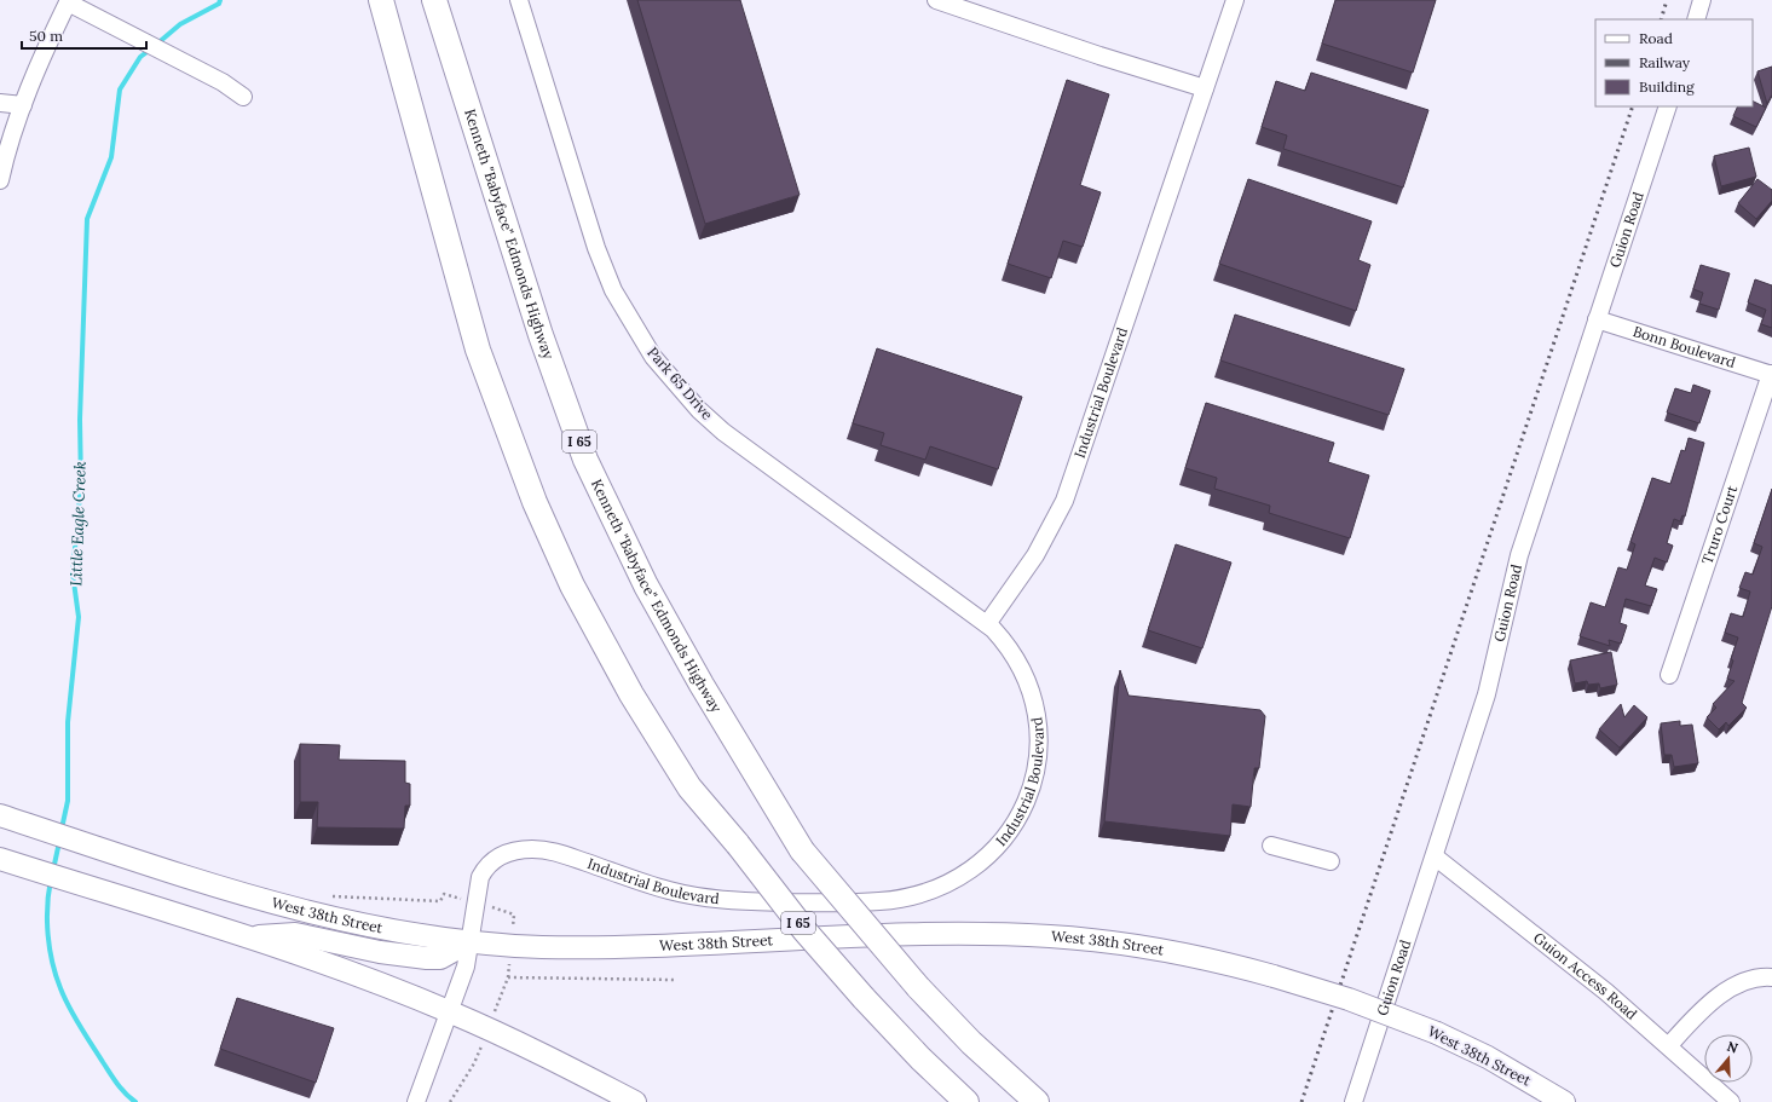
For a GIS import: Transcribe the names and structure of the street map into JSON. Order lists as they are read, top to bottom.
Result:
{
  "streets": {
    "highway": ["Kenneth \"Babyface\" Edmonds Highway", "I 65"],
    "main road": ["West 38th Street"],
    "street": [
      "Guion Road",
      "Bonn Boulevard",
      "Park 65 Drive",
      "Industrial Boulevard",
      "Truro Court",
      "Guion Access Road"
    ]
  },
  "crossings": [
    ["Guion Road", "Bonn Boulevard"],
    ["Guion Road", "Guion Access Road"],
    ["Bonn Boulevard", "Truro Court"],
    ["Park 65 Drive", "Industrial Boulevard"],
    ["Industrial Boulevard", "West 38th Street"]
  ],
  "water": ["Little Eagle Creek"],
  "legend": ["Road", "Railway", "Building"],
  "scale_bar": "50 m",
  "north": "top"
}
